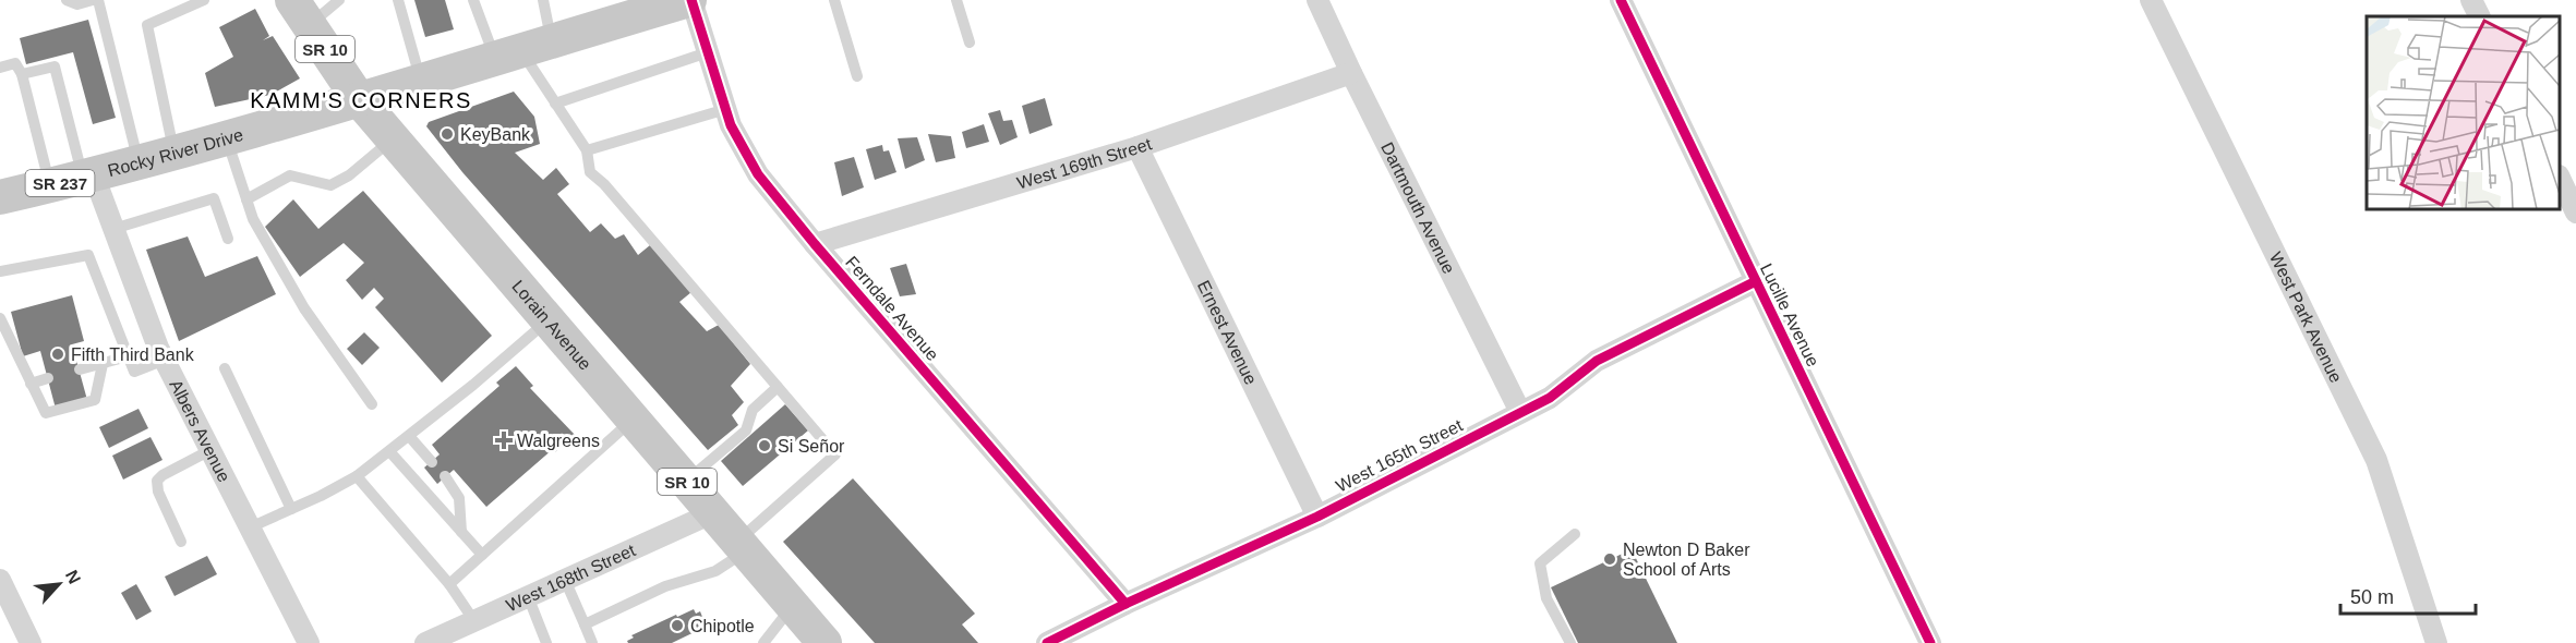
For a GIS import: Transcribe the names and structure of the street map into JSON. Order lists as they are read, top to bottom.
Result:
{
  "streets": {
    "main road": [
      "SR 10",
      "Rocky River Drive",
      "SR 237",
      "Lorain Avenue"
    ],
    "street": [
      "West 169th Street",
      "Dartmouth Avenue",
      "Ferndale Avenue",
      "Lucille Avenue",
      "West Park Avenue",
      "Ernest Avenue",
      "Albers Avenue",
      "West 165th Street",
      "West 168th Street"
    ]
  },
  "crossings": [
    ["Rocky River Drive", "Ferndale Avenue"],
    ["Rocky River Drive", "Lorain Avenue"],
    ["Rocky River Drive", "Albers Avenue"],
    ["West 169th Street", "Dartmouth Avenue"],
    ["West 169th Street", "Ferndale Avenue"],
    ["West 169th Street", "Ernest Avenue"],
    ["Dartmouth Avenue", "West 165th Street"],
    ["Ferndale Avenue", "West 165th Street"],
    ["Lucille Avenue", "West 165th Street"],
    ["Lorain Avenue", "West 168th Street"],
    ["Ernest Avenue", "West 165th Street"]
  ],
  "districts": ["KAMM'S CORNERS"],
  "places": {
    "other": [
      "KeyBank",
      "Fifth Third Bank",
      "Si Señor",
      "Newton D Baker School of Arts",
      "Chipotle"
    ],
    "health": ["Walgreens"]
  },
  "scale_bar": "50 m",
  "north": "top right"
}
